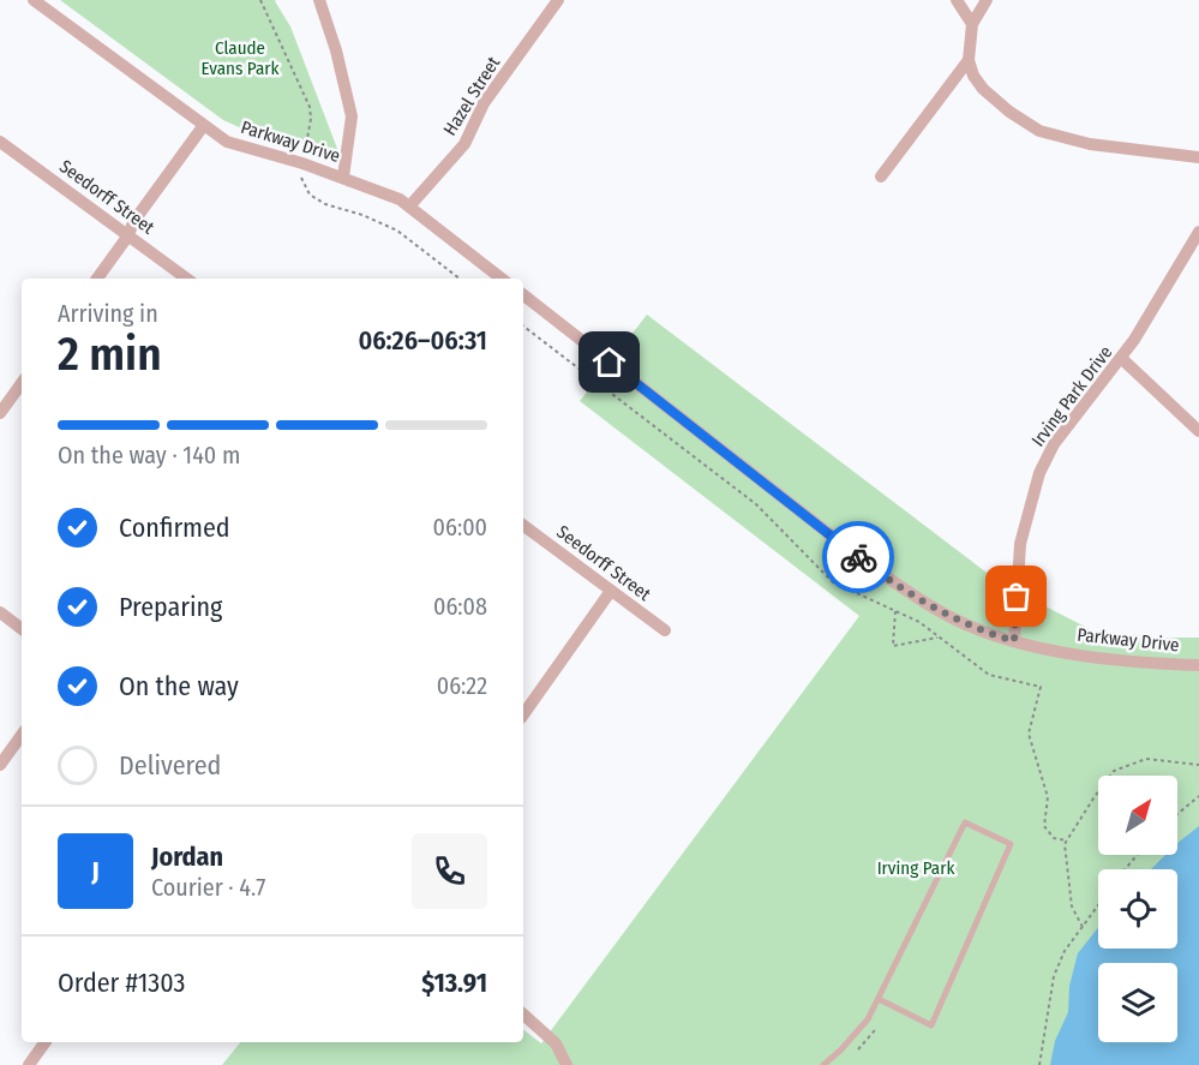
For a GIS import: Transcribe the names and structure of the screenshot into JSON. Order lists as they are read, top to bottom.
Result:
{
  "streets": {
    "street": [
      "Hazel Street",
      "Parkway Drive",
      "Seedorff Street",
      "Irving Park Drive"
    ]
  },
  "crossings": [
    ["Hazel Street", "Parkway Drive"],
    ["Parkway Drive", "Irving Park Drive"]
  ],
  "parks": ["Claude Evans Park", "Irving Park"],
  "north": "top right",
  "page": {
    "heading": ["2 min", "Arriving in", "06:26–06:31"],
    "panel": [
      "Jordan",
      "Courier · 4.7",
      "Order #1303",
      "$13.91"
    ],
    "bar": "On the way · 140 m",
    "list": [
      ["Confirmed", "06:00"],
      ["Preparing", "06:08"],
      ["On the way", "06:22"],
      "Delivered"
    ],
    "round": "J"
  }
}
